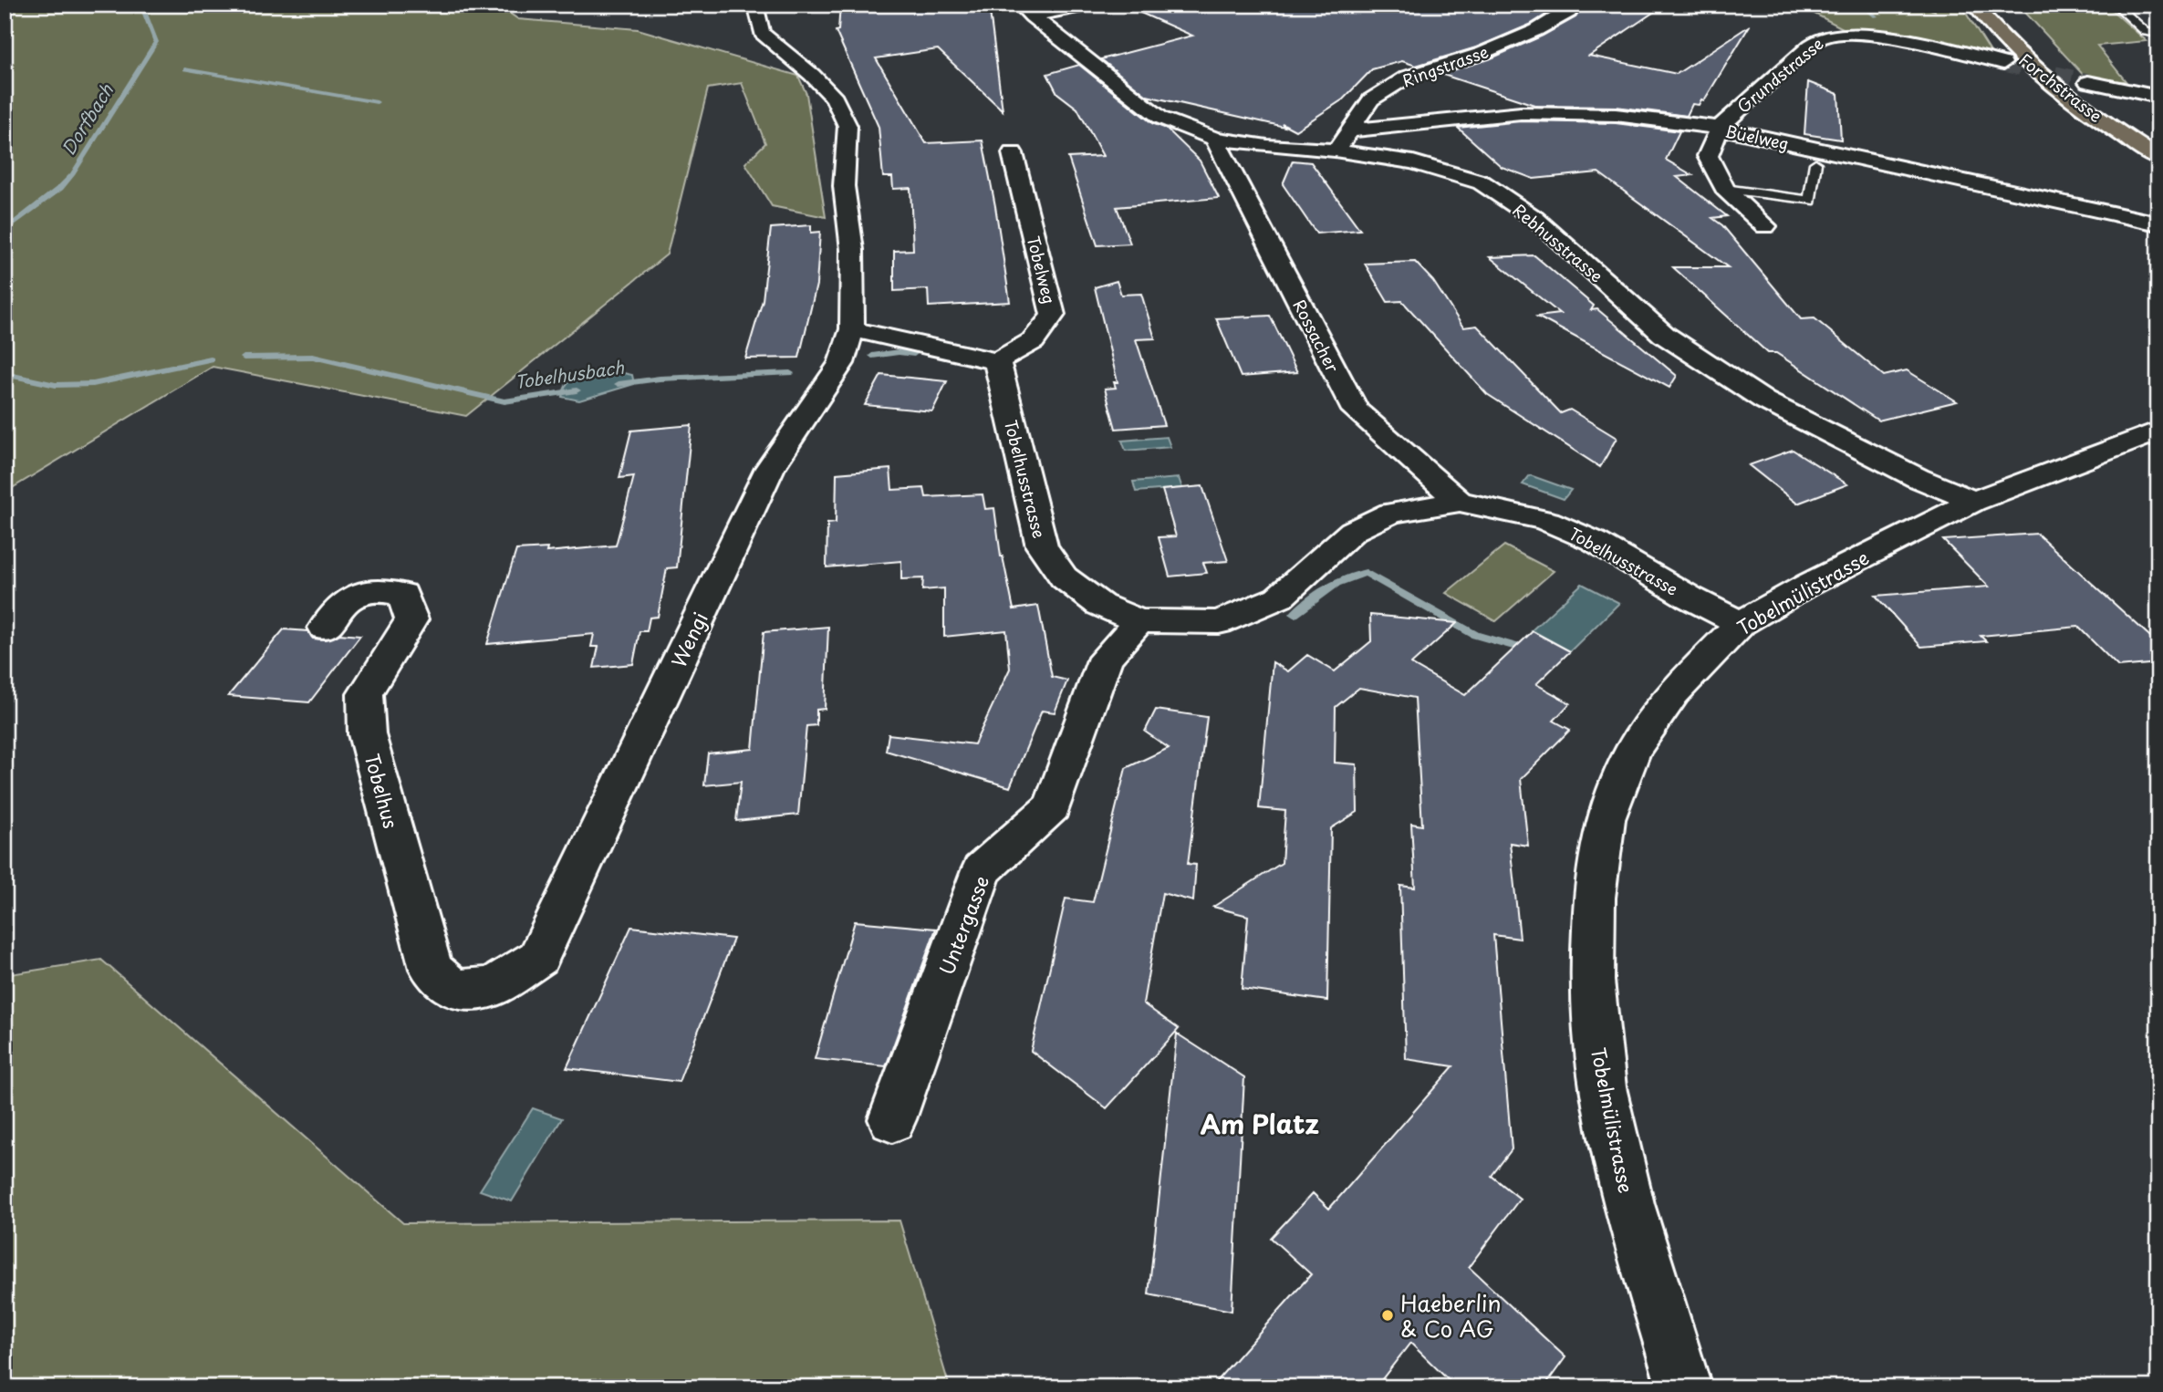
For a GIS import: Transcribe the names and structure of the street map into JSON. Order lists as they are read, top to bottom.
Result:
{
  "streets": {
    "highway": ["Forchstrasse"],
    "street": [
      "Ringstrasse",
      "Grundstrasse",
      "Büelweg",
      "Rebhusstrasse",
      "Tobelweg",
      "Rossacher",
      "Tobelhusstrasse",
      "Tobelmülistrasse",
      "Wengi",
      "Tobelhus",
      "Untergasse"
    ]
  },
  "crossings": [
    ["Ringstrasse", "Büelweg"],
    ["Ringstrasse", "Rebhusstrasse"],
    ["Grundstrasse", "Forchstrasse"],
    ["Grundstrasse", "Büelweg"],
    ["Rebhusstrasse", "Rossacher"],
    ["Rebhusstrasse", "Tobelmülistrasse"],
    ["Tobelweg", "Tobelhusstrasse"],
    ["Rossacher", "Tobelhusstrasse"],
    ["Tobelhusstrasse", "Tobelmülistrasse"],
    ["Tobelhusstrasse", "Untergasse"],
    ["Wengi", "Tobelhus"]
  ],
  "districts": ["Am Platz"],
  "water": ["Dorfbach", "Tobelhusbach"],
  "places": ["Haeberlin & Co AG"]
}
